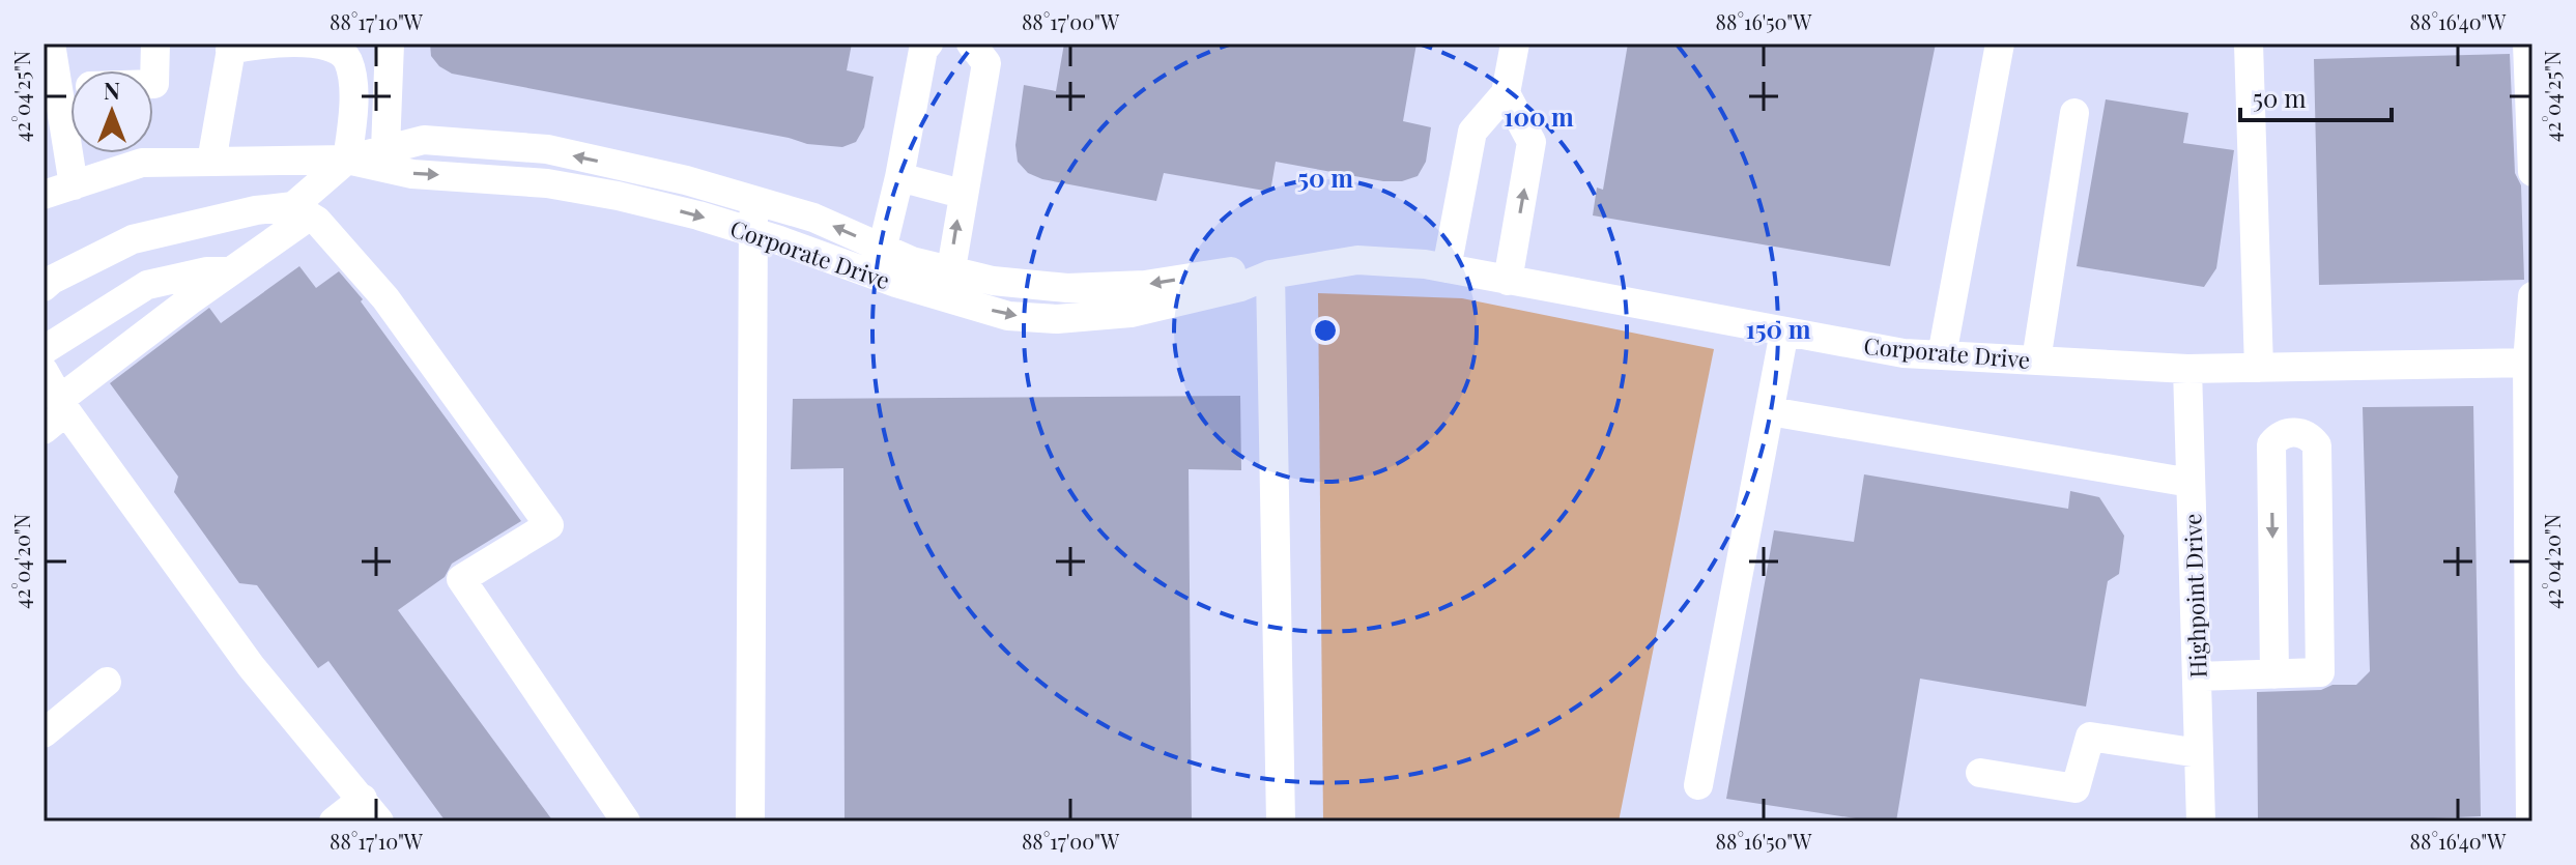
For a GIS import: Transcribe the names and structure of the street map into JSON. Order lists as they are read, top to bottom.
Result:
{
  "streets": {
    "street": ["Corporate Drive", "Highpoint Drive"]
  },
  "crossings": [
    ["Corporate Drive", "Highpoint Drive"]
  ],
  "scale_bar": "50 m",
  "north": "top",
  "coordinates": [
    "88°17'10\"W",
    "88°17'00\"W",
    "88°16'50\"W",
    "88°16'40\"W",
    "42°04'25\"N",
    "42°04'20\"N"
  ],
  "rings": ["100 m", "50 m", "150 m"]
}
